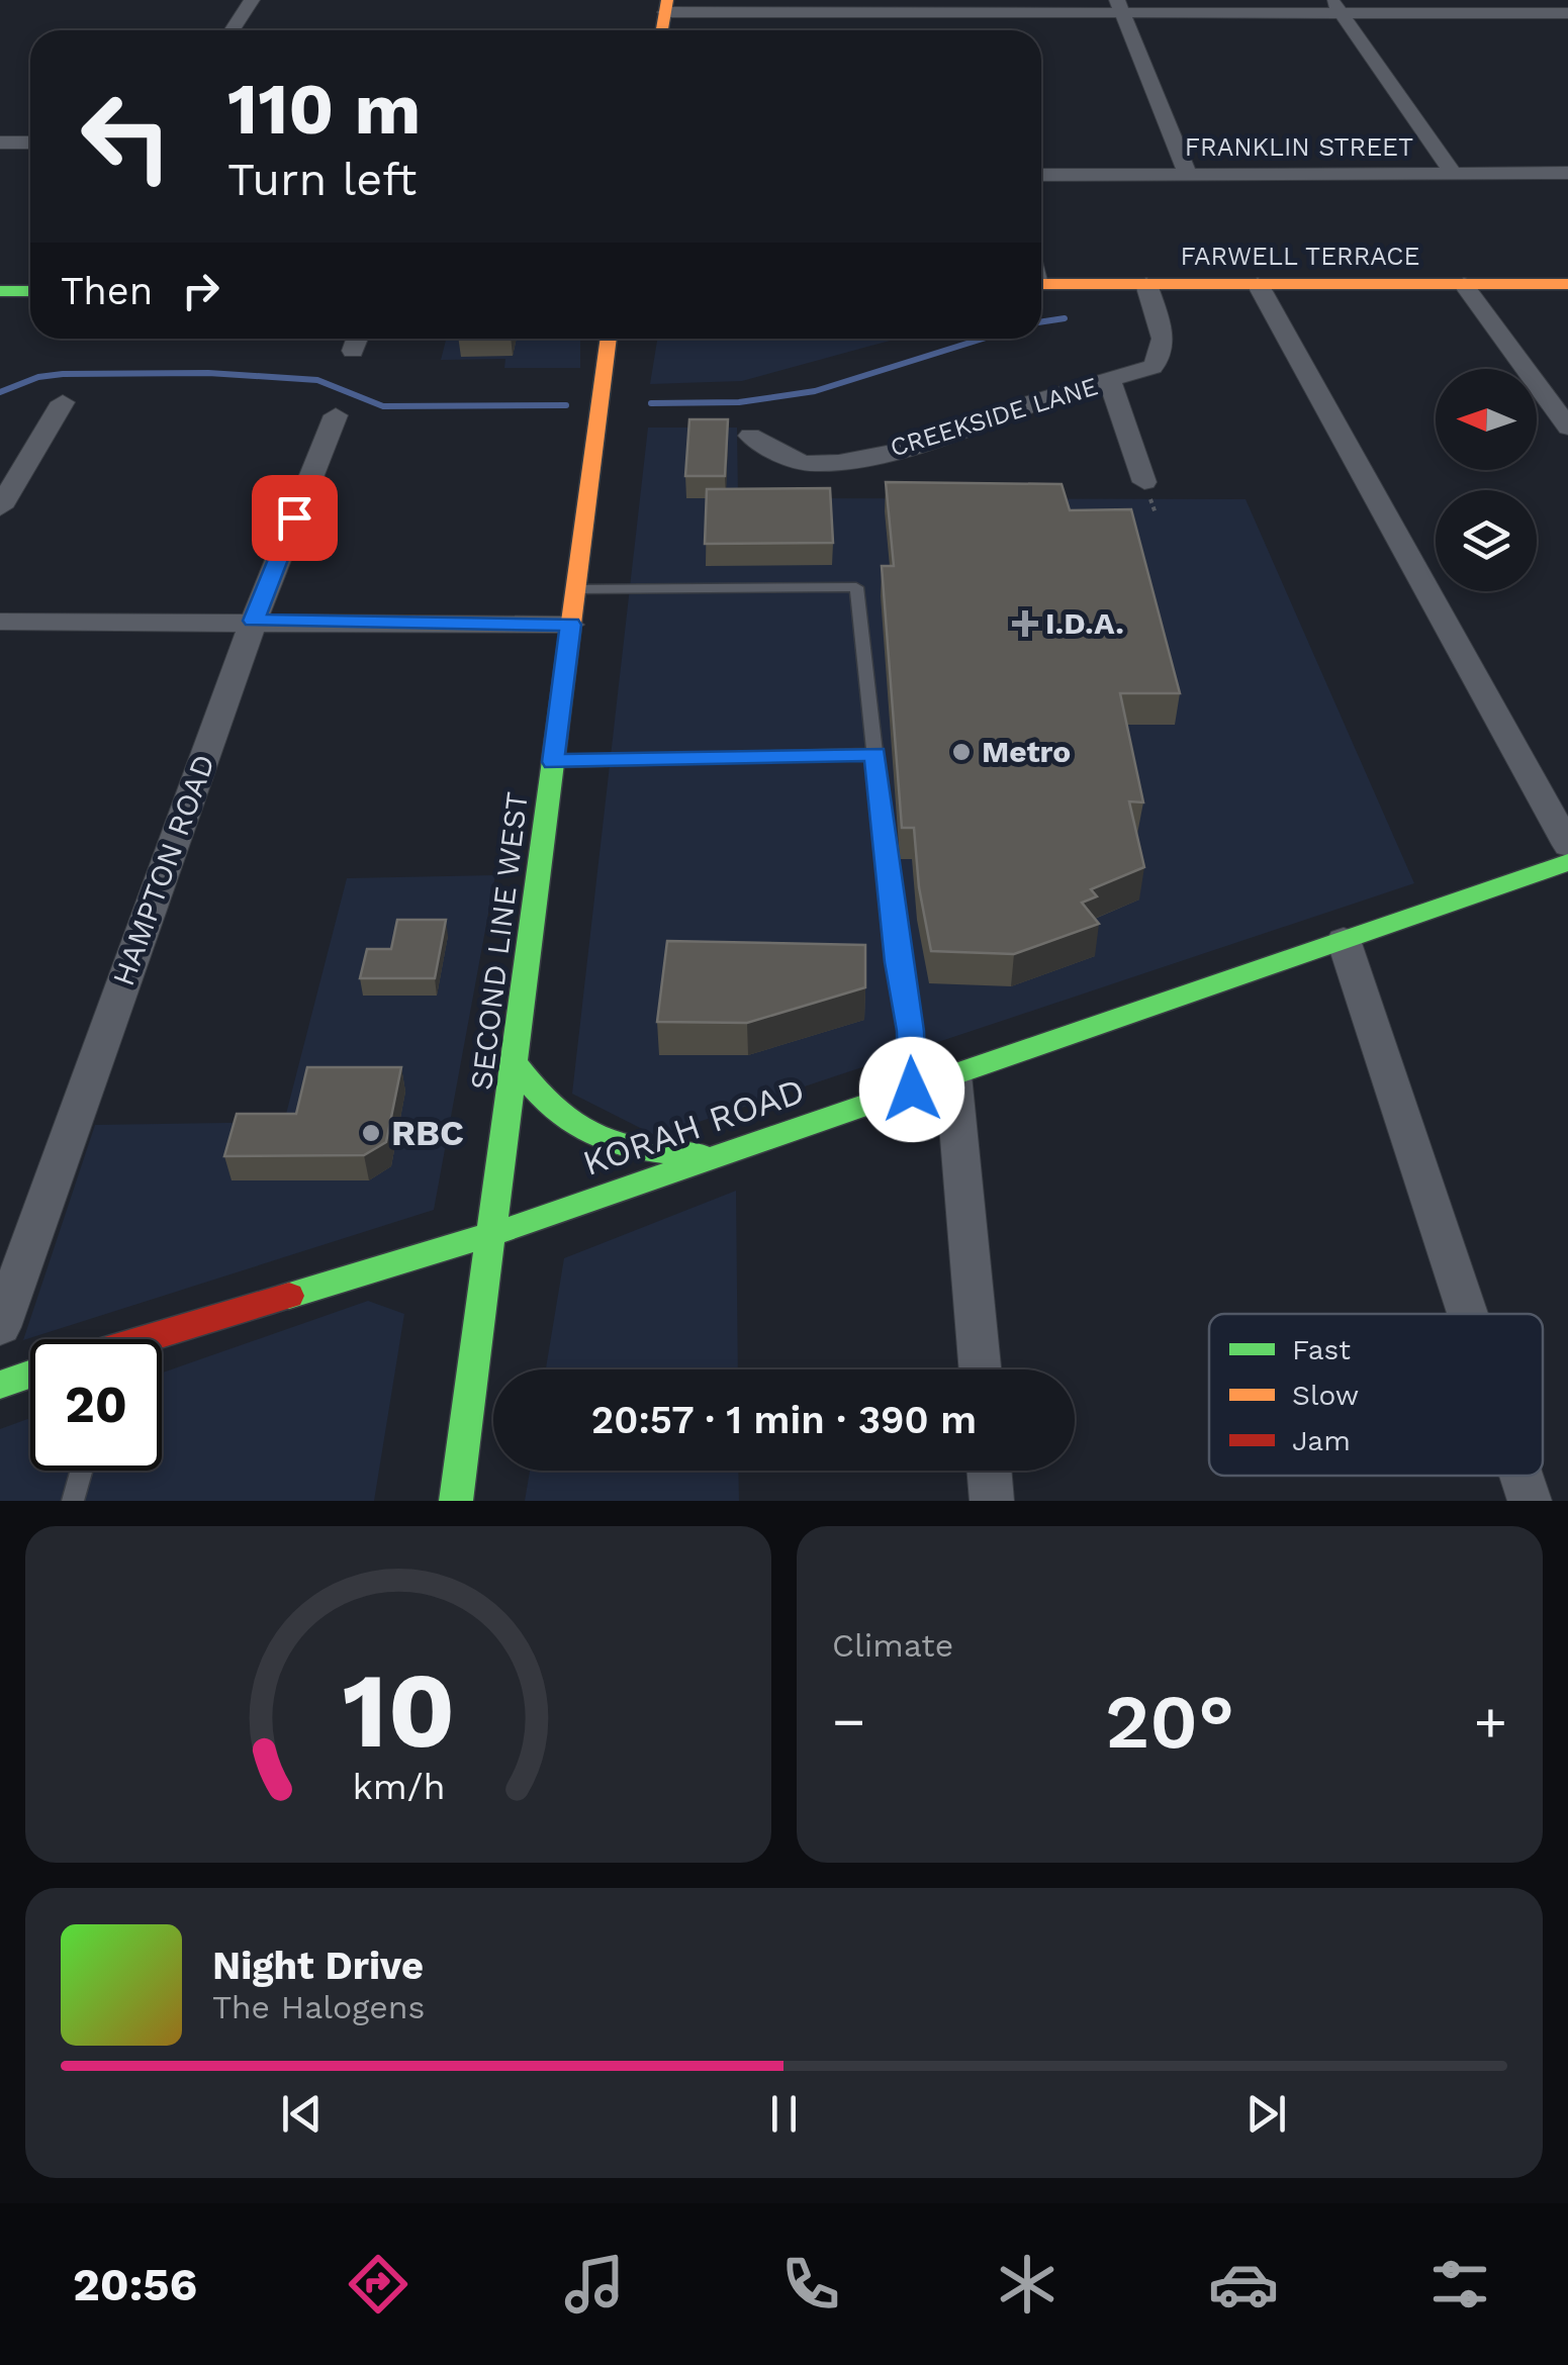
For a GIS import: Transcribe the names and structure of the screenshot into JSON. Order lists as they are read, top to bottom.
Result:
{
  "streets": {
    "street": [
      "FRANKLIN STREET",
      "FARWELL TERRACE",
      "CREEKSIDE LANE",
      "HAMPTON ROAD",
      "SECOND LINE WEST",
      "KORAH ROAD"
    ]
  },
  "crossings": [
    ["FARWELL TERRACE", "CREEKSIDE LANE"],
    ["SECOND LINE WEST", "KORAH ROAD"]
  ],
  "places": {
    "health": ["I.D.A."],
    "other": ["Metro", "RBC"]
  },
  "legend": ["Fast", "Slow", "Jam"],
  "north": "left",
  "page": {
    "turn": ["110 m", "Turn left"],
    "then": "Then",
    "limit": "20",
    "trip": "20:57 · 1 min · 390 m",
    "tile": "Climate",
    "heat": ["−", "20°", "+"],
    "song": ["Night Drive", "The Halogens"],
    "tabs": "20:56",
    "gauge": ["10", "km/h"]
  }
}
